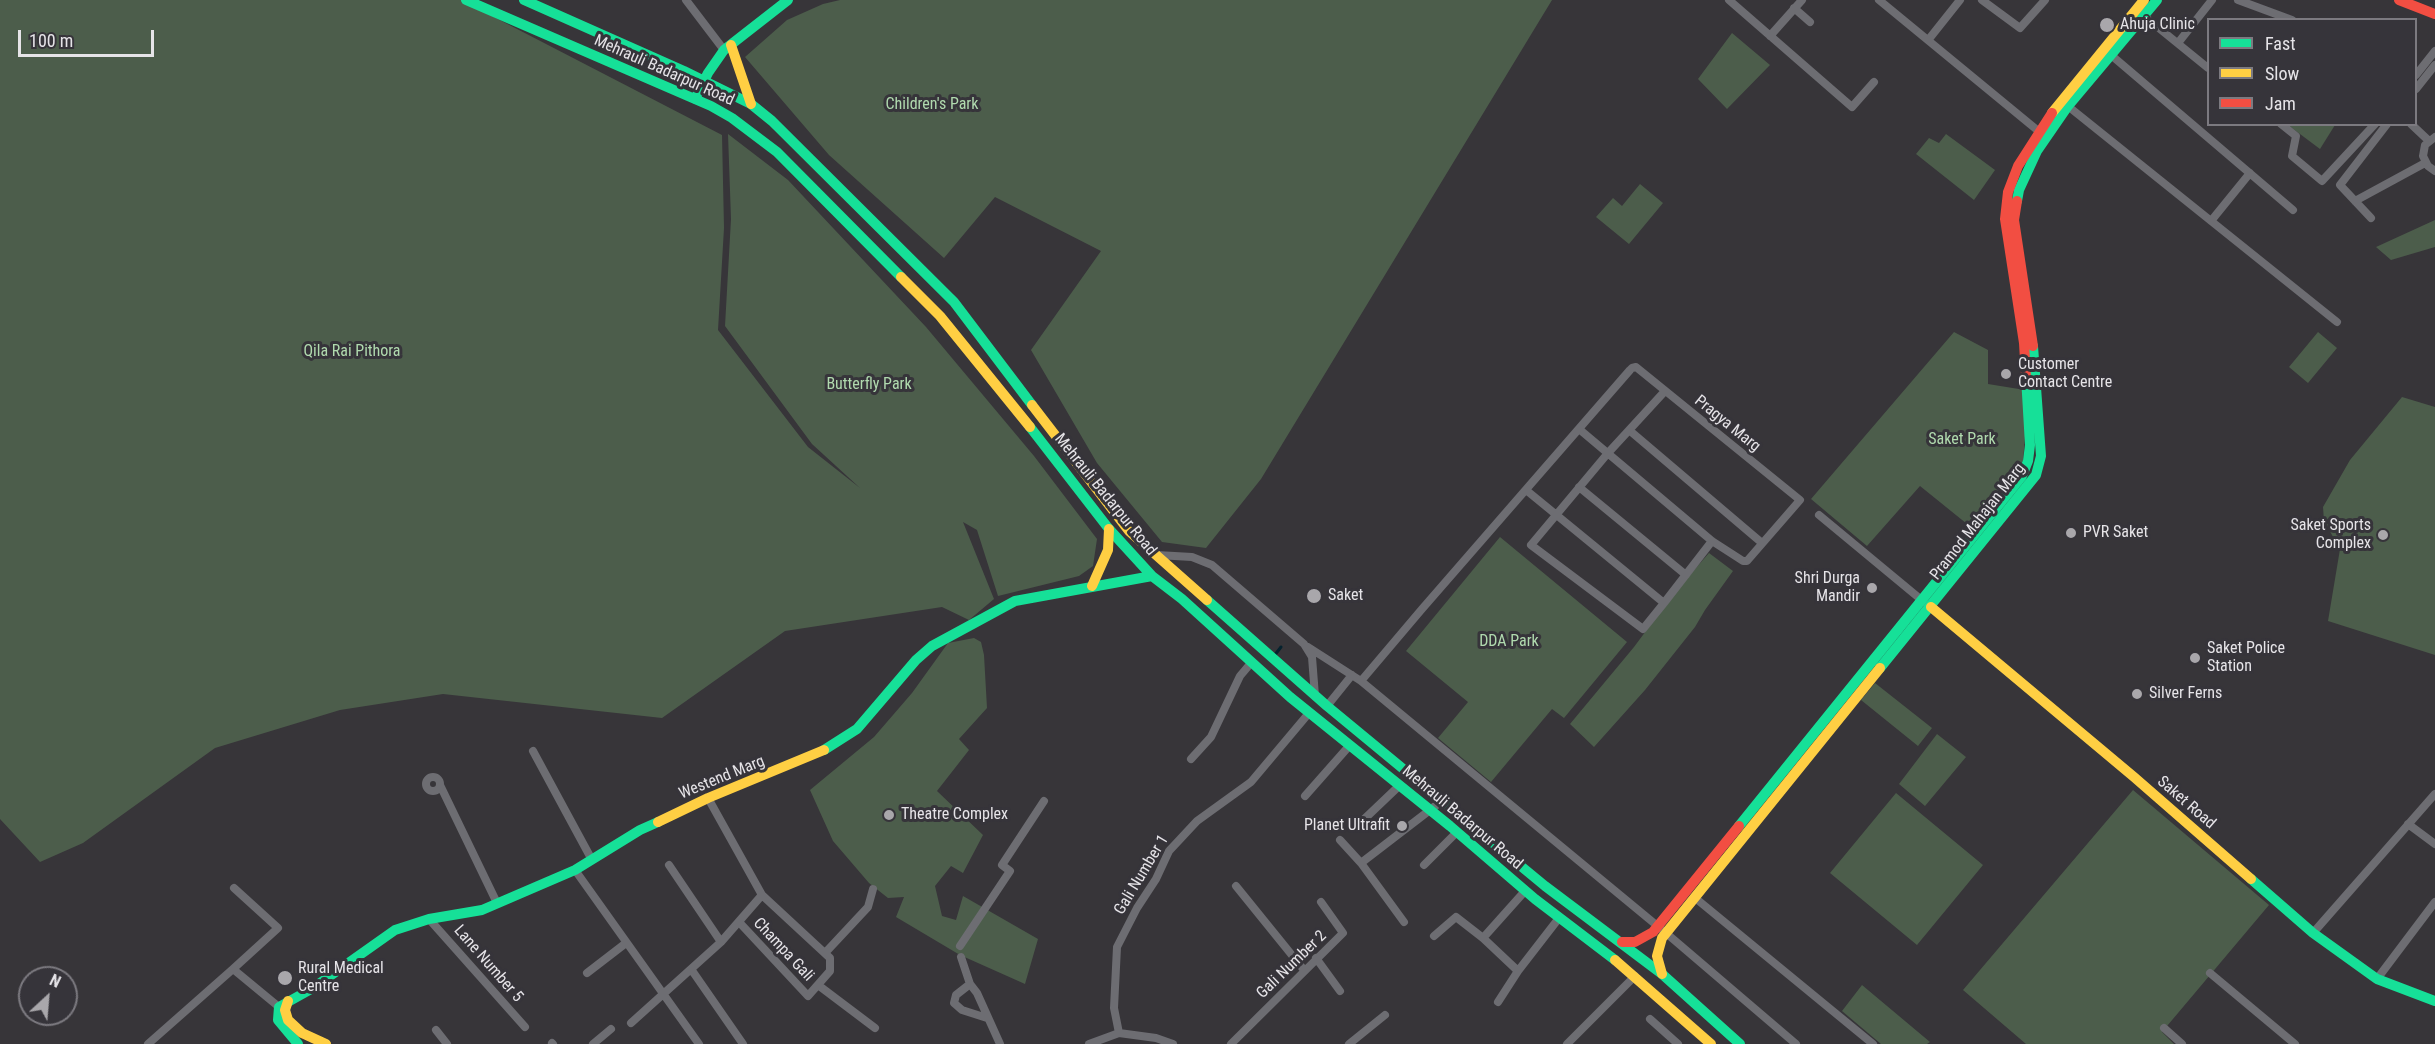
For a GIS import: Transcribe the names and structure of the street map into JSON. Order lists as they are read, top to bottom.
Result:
{
  "streets": {
    "street": [
      "Mehrauli Badarpur Road",
      "Pragya Marg",
      "Pramod Mahajan Marg",
      "Westend Marg",
      "Saket Road",
      "Gali Number 1",
      "Champa Gali",
      "Lane Number 5",
      "Gali Number 2"
    ]
  },
  "crossings": [
    ["Mehrauli Badarpur Road", "Pramod Mahajan Marg"],
    ["Mehrauli Badarpur Road", "Westend Marg"],
    ["Mehrauli Badarpur Road", "Gali Number 1"],
    ["Pramod Mahajan Marg", "Saket Road"],
    ["Westend Marg", "Lane Number 5"]
  ],
  "parks": [
    "Children's Park",
    "Qila Rai Pithora",
    "Butterfly Park",
    "Saket Park",
    "DDA Park"
  ],
  "places": [
    "Ahuja Clinic",
    "Customer Contact Centre",
    "PVR Saket",
    "Saket Sports Complex",
    "Shri Durga Mandir",
    "Saket",
    "Saket Police Station",
    "Silver Ferns",
    "Theatre Complex",
    "Planet Ultrafit",
    "Rural Medical Centre"
  ],
  "legend": ["Fast", "Slow", "Jam"],
  "scale_bar": "100 m",
  "north": "top right"
}
